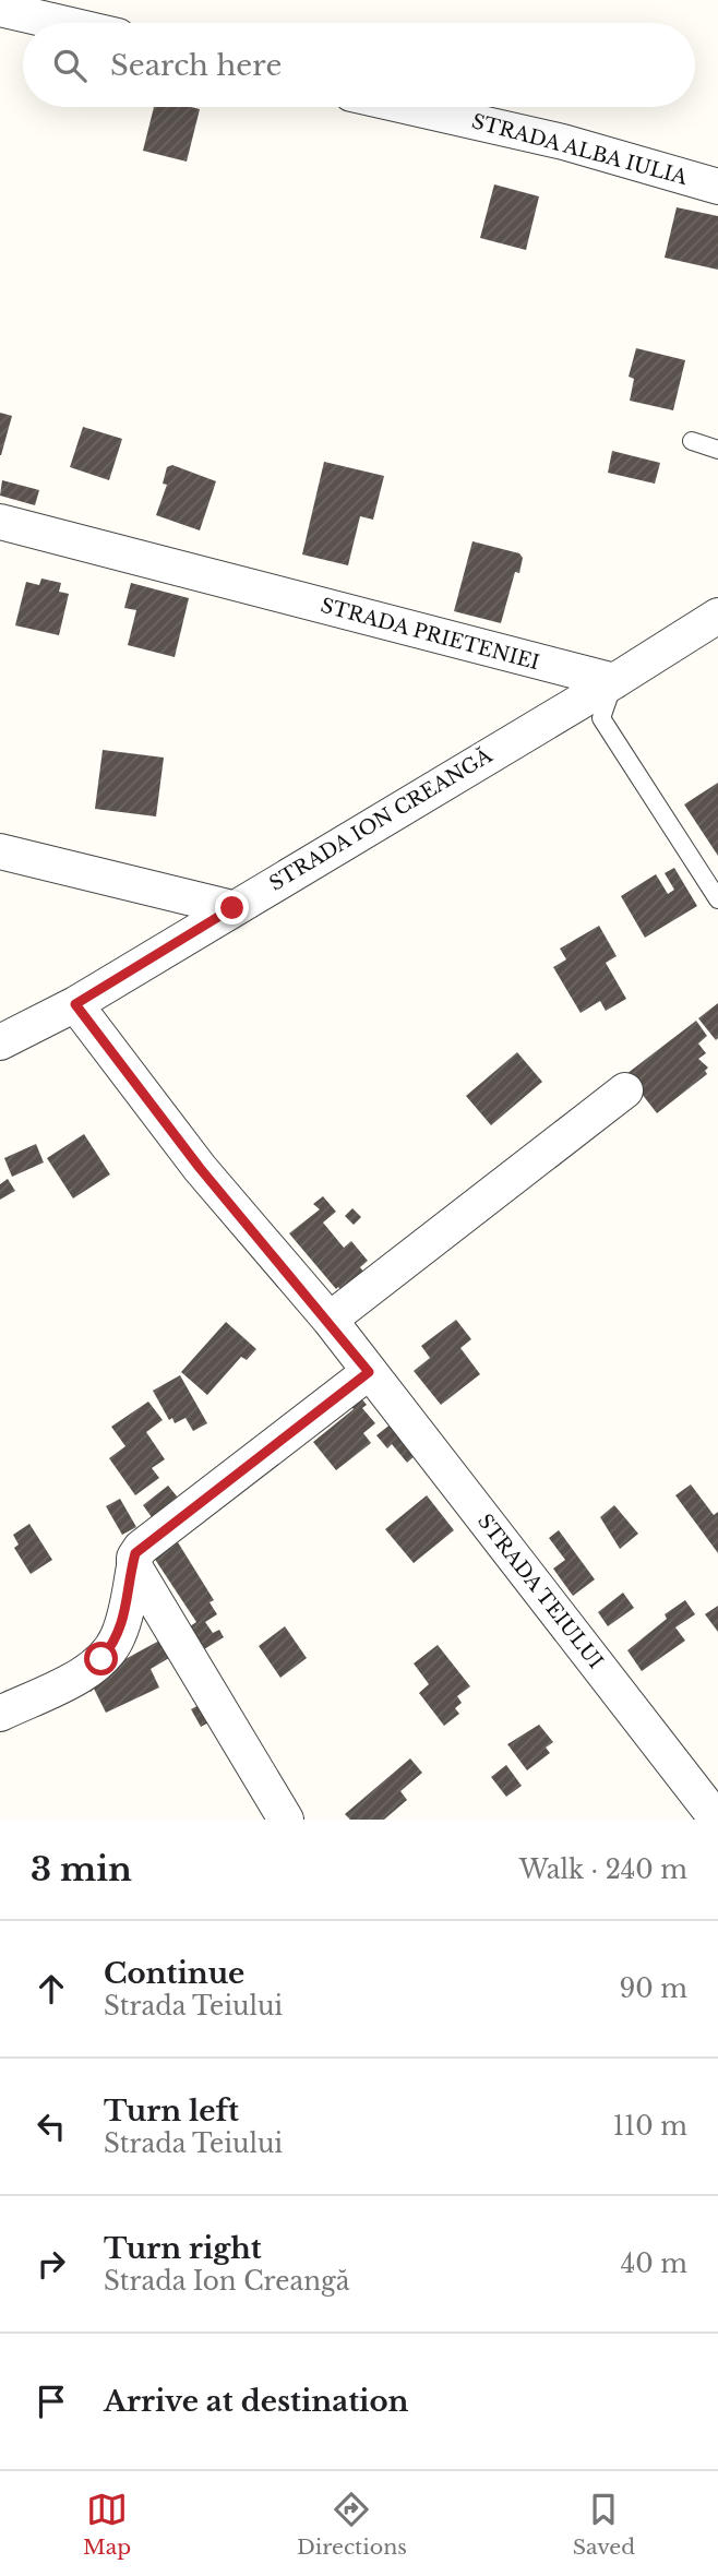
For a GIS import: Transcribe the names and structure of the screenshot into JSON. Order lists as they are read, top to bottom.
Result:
{
  "streets": {
    "street": [
      "STRADA ALBA IULIA",
      "STRADA PRIETENIEI",
      "STRADA ION CREANGĂ",
      "STRADA TEIULUI"
    ]
  },
  "crossings": [
    ["STRADA PRIETENIEI", "STRADA ION CREANGĂ"],
    ["STRADA ION CREANGĂ", "STRADA TEIULUI"]
  ],
  "page": {
    "search": "Search here",
    "heading": ["3 min", "Walk · 240 m"],
    "list": [
      ["Continue", "Strada Teiului", "90 m"],
      ["Turn left", "Strada Teiului", "110 m"],
      ["Turn right", "Strada Ion Creangă", "40 m"],
      "Arrive at destination"
    ],
    "nav": ["Map", "Directions", "Saved"]
  }
}
